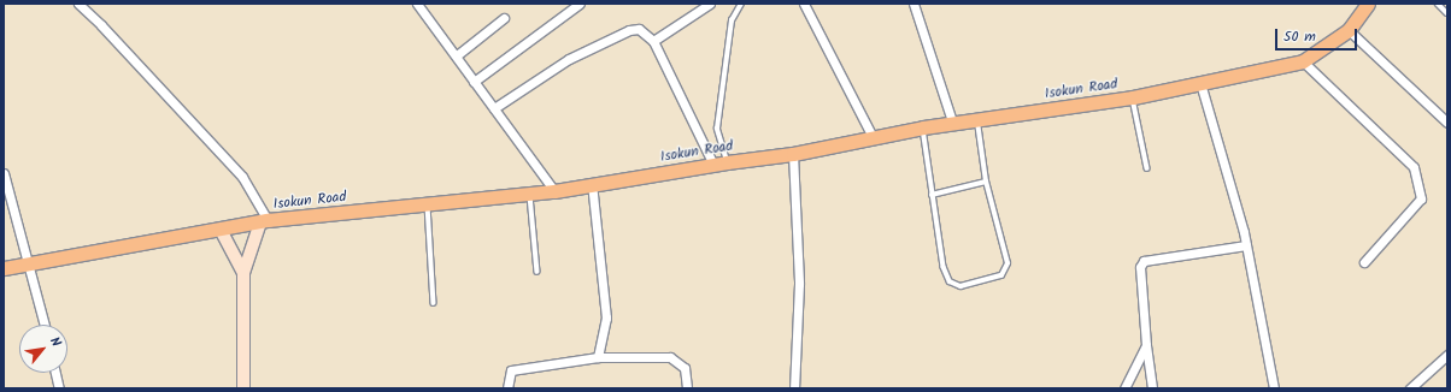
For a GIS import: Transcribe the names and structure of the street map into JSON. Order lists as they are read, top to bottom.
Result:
{
  "streets": {
    "main road": ["Isokun Road"]
  },
  "scale_bar": "50 m",
  "north": "top right"
}
